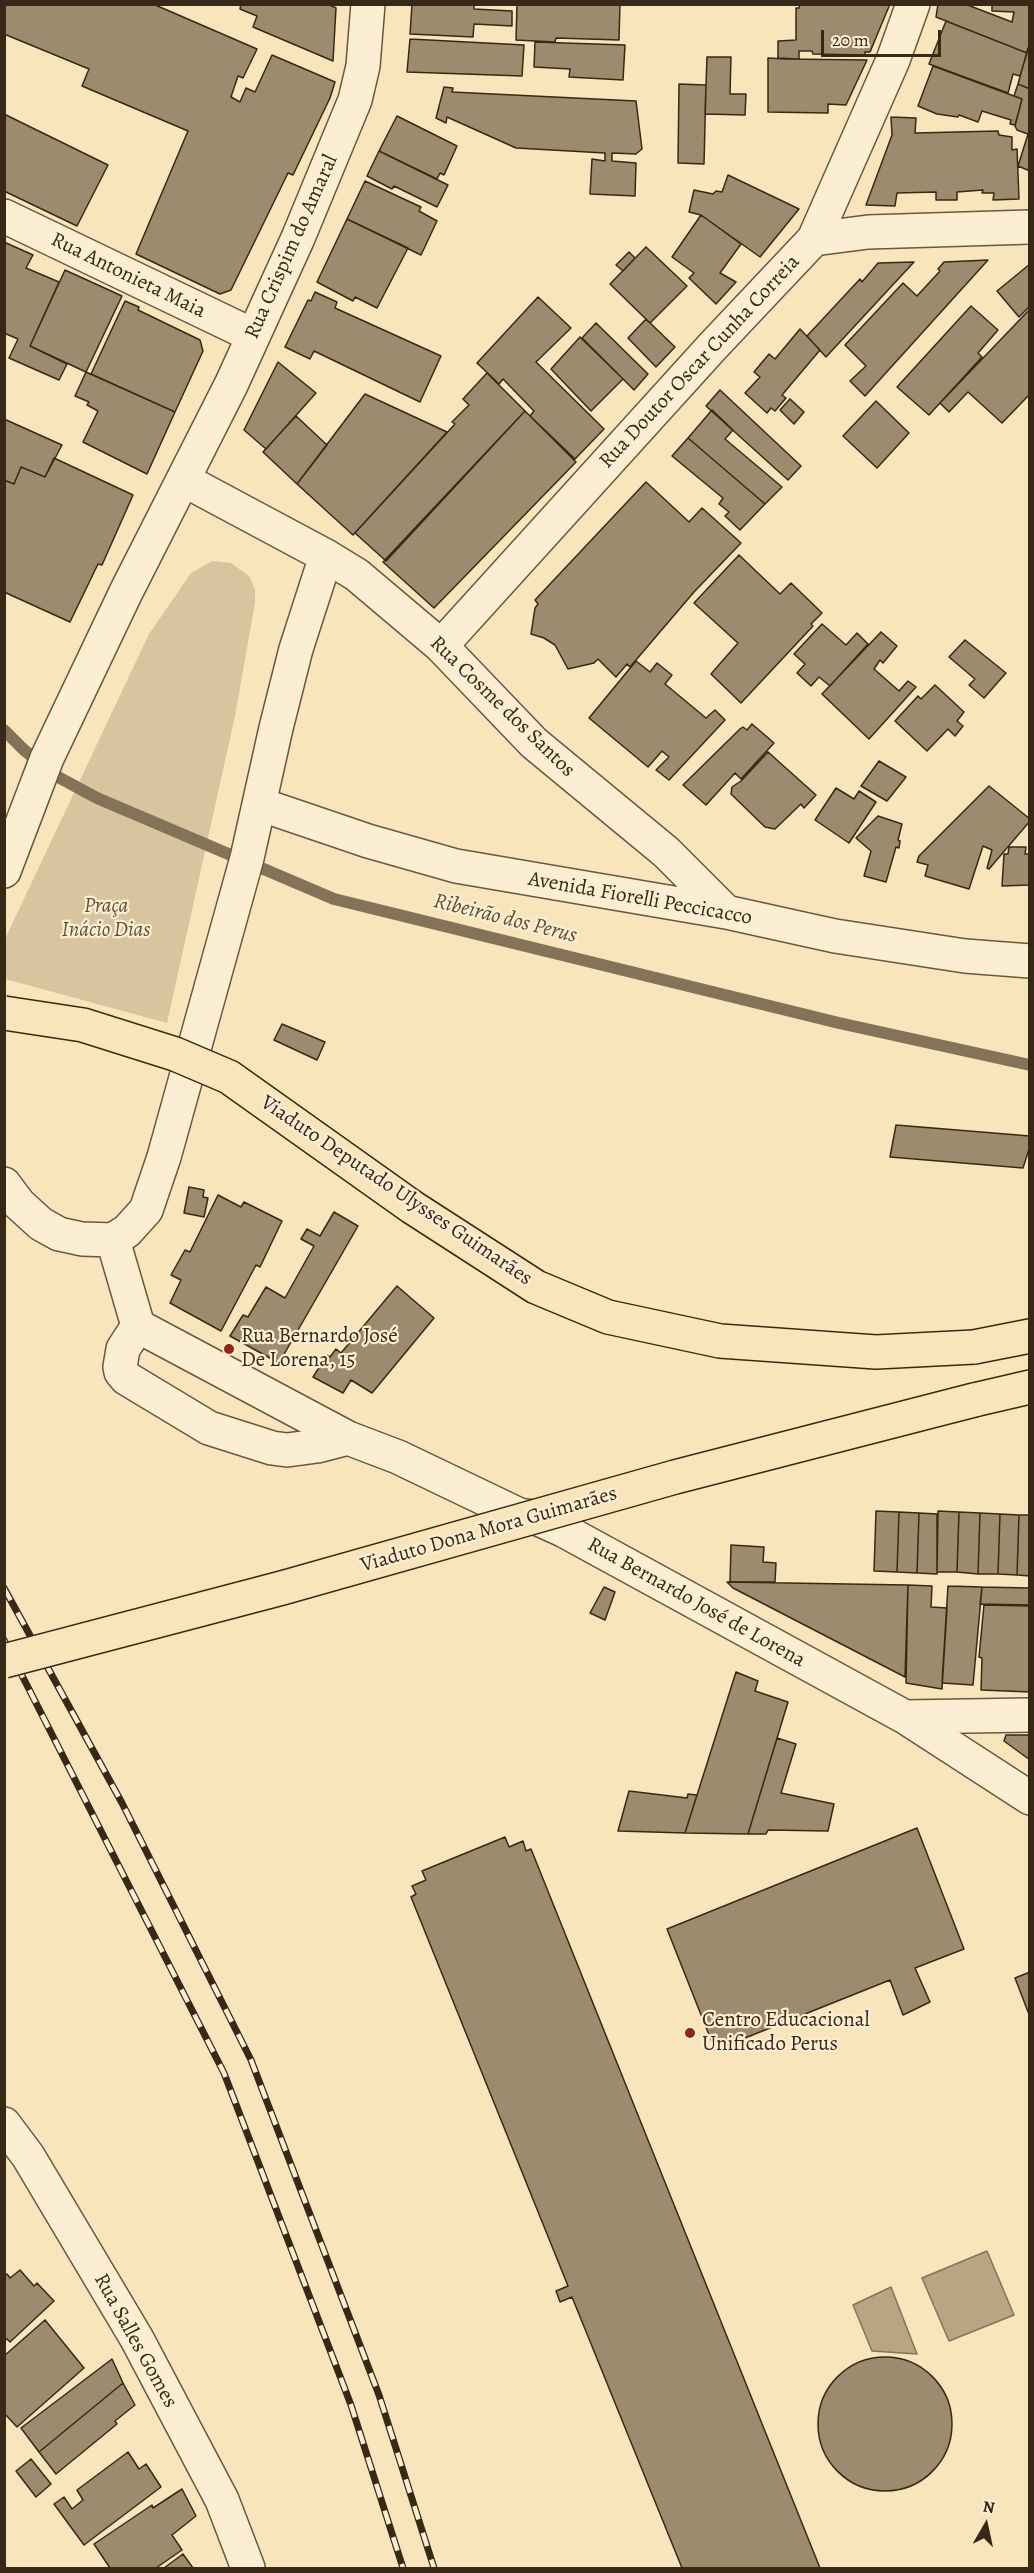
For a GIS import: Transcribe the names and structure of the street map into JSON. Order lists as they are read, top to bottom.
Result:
{
  "streets": {
    "main road": ["Viaduto Deputado Ulysses Guimarães", "Viaduto Dona Mora Guimarães"],
    "street": [
      "Rua Crispim do Amaral",
      "Rua Antonieta Maia",
      "Rua Doutor Oscar Cunha Correia",
      "Rua Cosme dos Santos",
      "Avenida Fiorelli Peccicacco",
      "Rua Bernardo José de Lorena",
      "Rua Salles Gomes"
    ]
  },
  "crossings": [
    ["Rua Crispim do Amaral", "Rua Antonieta Maia"],
    ["Rua Doutor Oscar Cunha Correia", "Rua Cosme dos Santos"],
    ["Rua Cosme dos Santos", "Avenida Fiorelli Peccicacco"],
    ["Viaduto Dona Mora Guimarães", "Rua Bernardo José de Lorena"]
  ],
  "water": ["Ribeirão dos Perus"],
  "parks": ["Praça Inácio Dias"],
  "places": ["Rua Bernardo José De Lorena, 15", "Centro Educacional Unificado Perus"],
  "scale_bar": "20 m",
  "north": "top"
}
